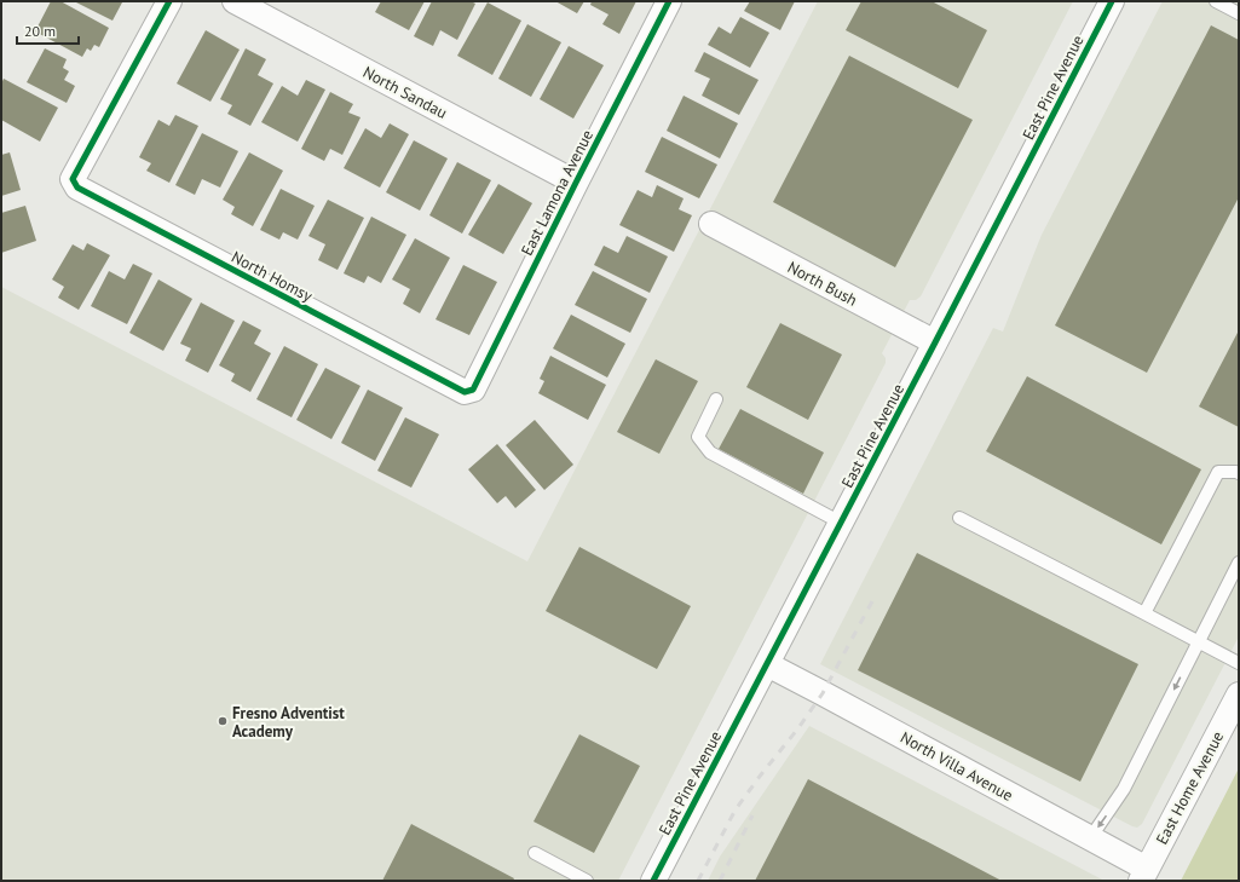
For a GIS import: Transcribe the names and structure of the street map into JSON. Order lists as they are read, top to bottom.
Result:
{
  "streets": {
    "street": [
      "East Pine Avenue",
      "North Sandau",
      "East Lamona Avenue",
      "North Homsy",
      "North Bush",
      "North Villa Avenue",
      "East Home Avenue"
    ]
  },
  "crossings": [
    ["East Pine Avenue", "North Bush"],
    ["East Pine Avenue", "North Villa Avenue"],
    ["North Sandau", "East Lamona Avenue"],
    ["East Lamona Avenue", "North Homsy"],
    ["North Villa Avenue", "East Home Avenue"]
  ],
  "places": ["Fresno Adventist Academy"],
  "scale_bar": "20 m"
}
